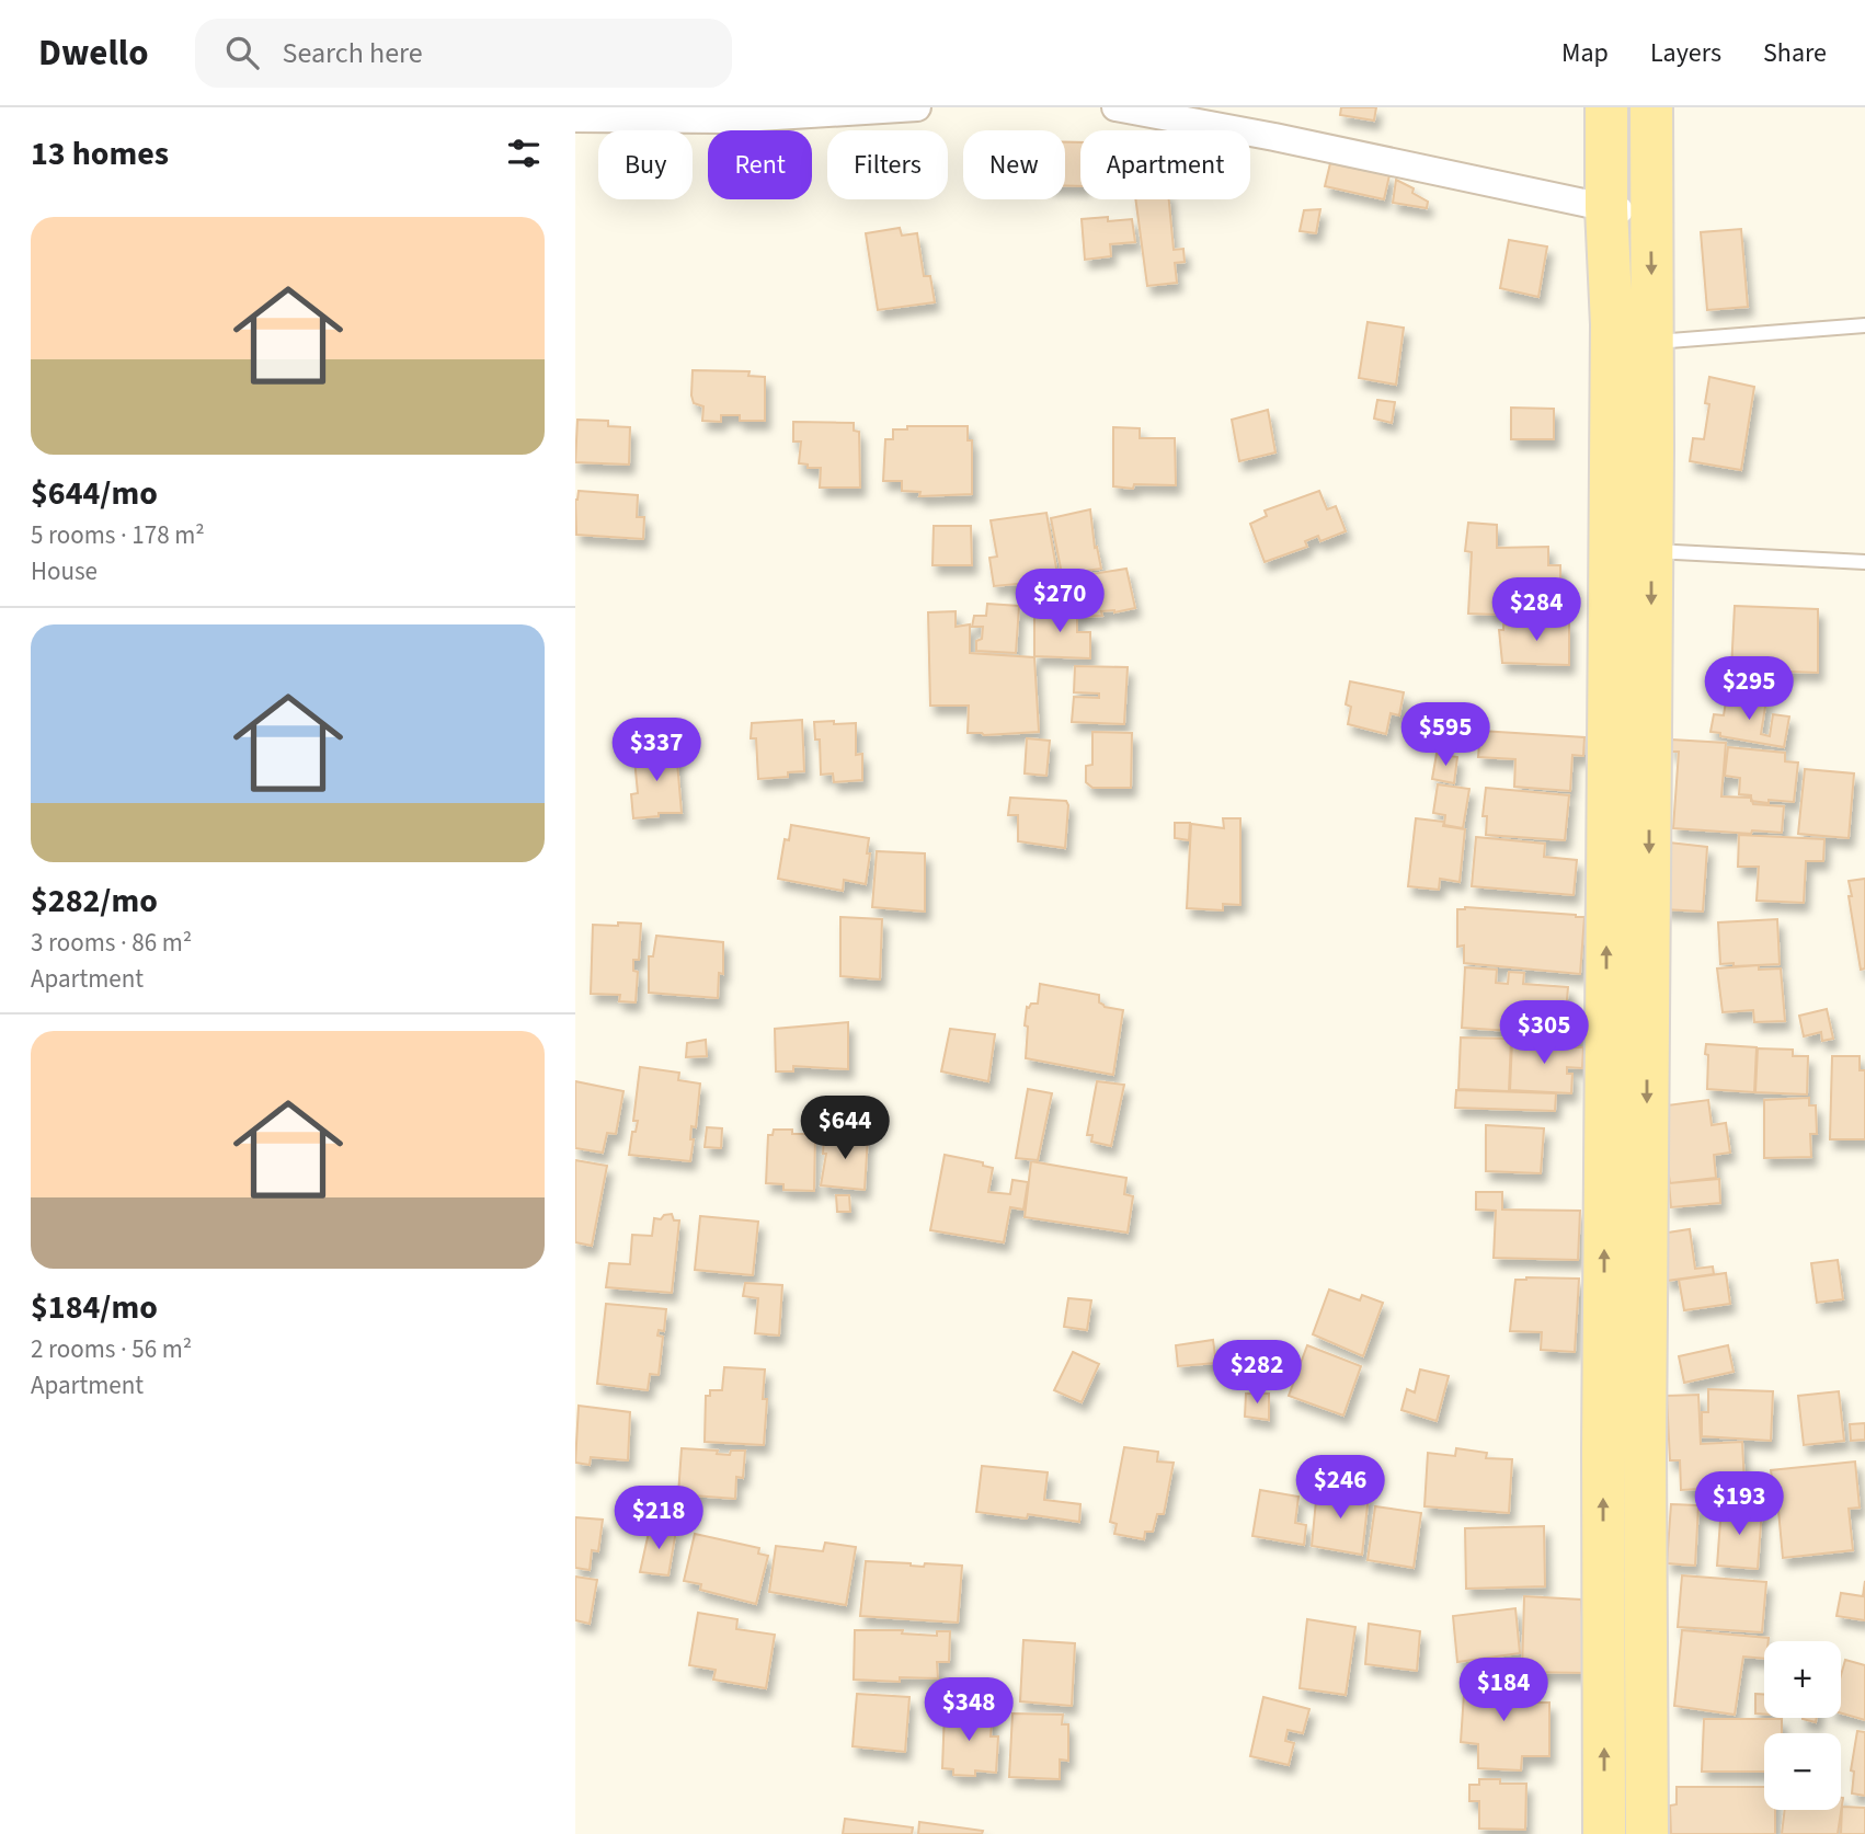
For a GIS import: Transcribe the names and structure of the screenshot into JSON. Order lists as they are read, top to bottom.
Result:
{
  "page": {
    "header": "Dwello",
    "search": "Search here",
    "nav": ["Map", "Layers", "Share"],
    "heading": "13 homes",
    "chip": [
      "Buy",
      "Rent",
      "Filters",
      "New",
      "Apartment"
    ],
    "list": [
      {
        "name": "$644/mo",
        "note": "5 rooms · 178 m² · House"
      },
      {
        "name": "$282/mo",
        "note": "3 rooms · 86 m² · Apartment"
      },
      {
        "name": "$184/mo",
        "note": "2 rooms · 56 m² · Apartment"
      }
    ],
    "price": [
      "$270",
      "$284",
      "$295",
      "$595",
      "$337",
      "$305",
      "$644",
      "$282",
      "$246",
      "$193",
      "$218",
      "$184",
      "$348"
    ],
    "map_buttons": ["+", "−"]
  }
}
